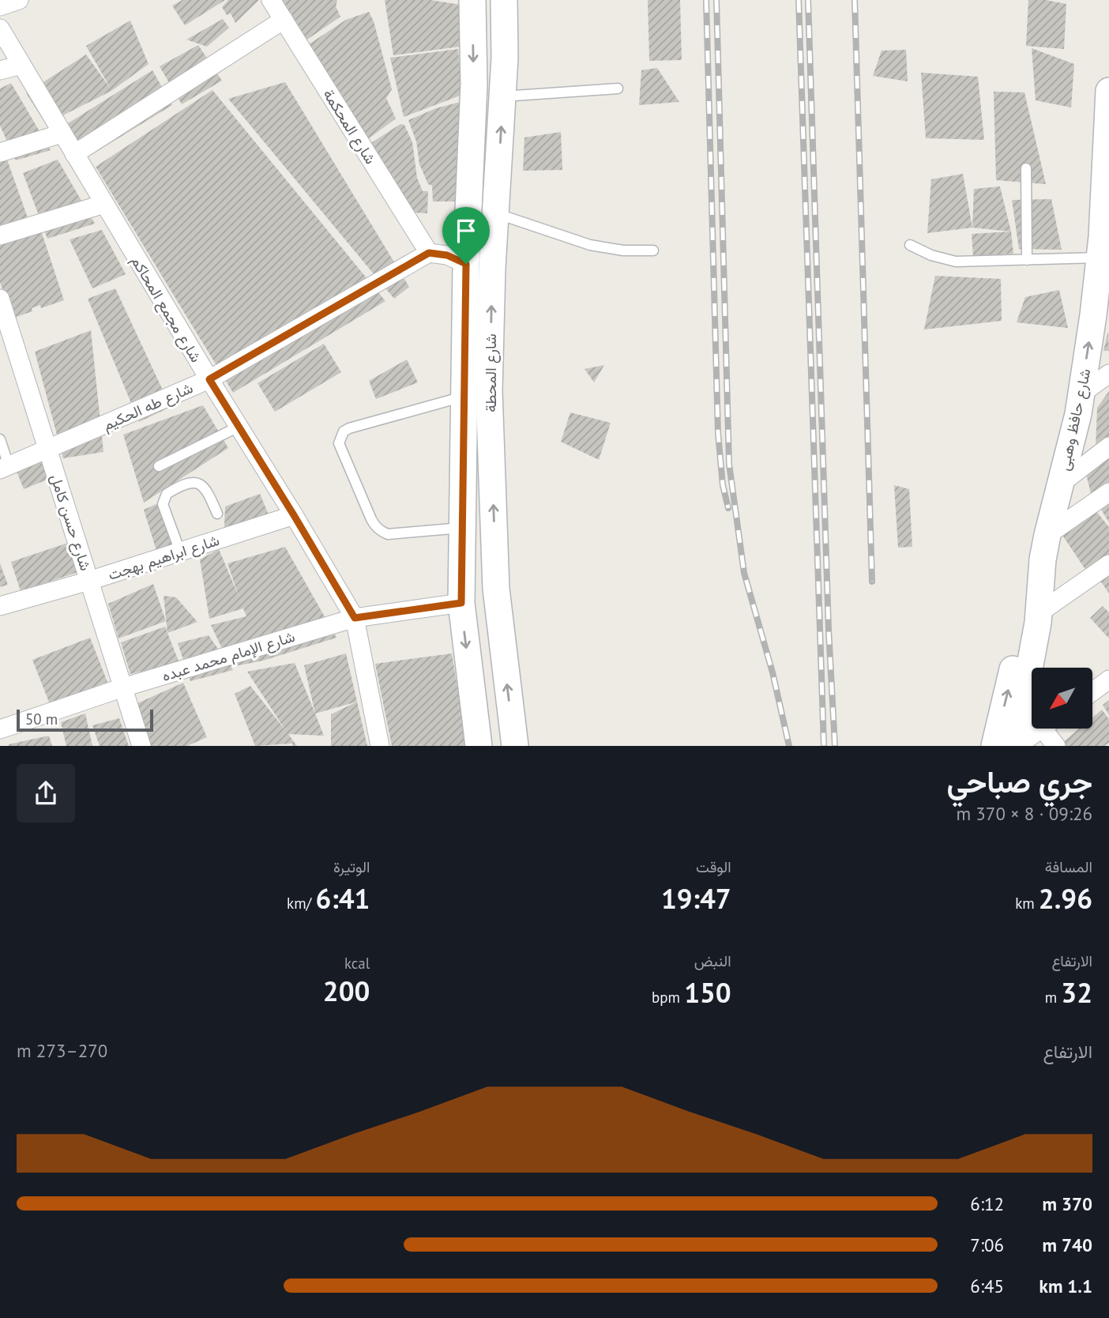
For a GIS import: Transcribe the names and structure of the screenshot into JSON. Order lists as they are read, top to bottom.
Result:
{
  "streets": {
    "main road": ["شارع المحطة", "شارع حافظ وهبى"],
    "street": [
      "شارع المحكمة",
      "شارع مجمع المحاكم",
      "شارع طه الحكيم",
      "شارع حسن كامل",
      "شارع ابراهيم بهجت",
      "شارع الإمام محمد عبده"
    ]
  },
  "crossings": [
    ["شارع المحكمة", "شارع طه الحكيم"],
    ["شارع مجمع المحاكم", "شارع طه الحكيم"],
    ["شارع مجمع المحاكم", "شارع ابراهيم بهجت"],
    ["شارع مجمع المحاكم", "شارع الإمام محمد عبده"],
    ["شارع المحطة", "شارع الإمام محمد عبده"],
    ["شارع طه الحكيم", "شارع حسن كامل"],
    ["شارع حسن كامل", "شارع ابراهيم بهجت"],
    ["شارع حسن كامل", "شارع الإمام محمد عبده"]
  ],
  "scale_bar": "50 m",
  "north": "bottom left",
  "page": {
    "scale": "50 m",
    "heading": ["جري صباحي", "09:26 · 8 × 370 m"],
    "stats": [
      ["المسافة", "2.96 km"],
      ["الوقت", "19:47"],
      ["الوتيرة", "6:41 /km"],
      ["الارتفاع", "32 m"],
      ["النبض", "150 bpm"],
      ["kcal", "200"]
    ],
    "chart": ["الارتفاع", "270–273 m"],
    "list": [
      {
        "name": "370 m",
        "note": "6:12"
      },
      {
        "name": "740 m",
        "note": "7:06"
      },
      {
        "name": "1.1 km",
        "note": "6:45"
      }
    ]
  }
}
